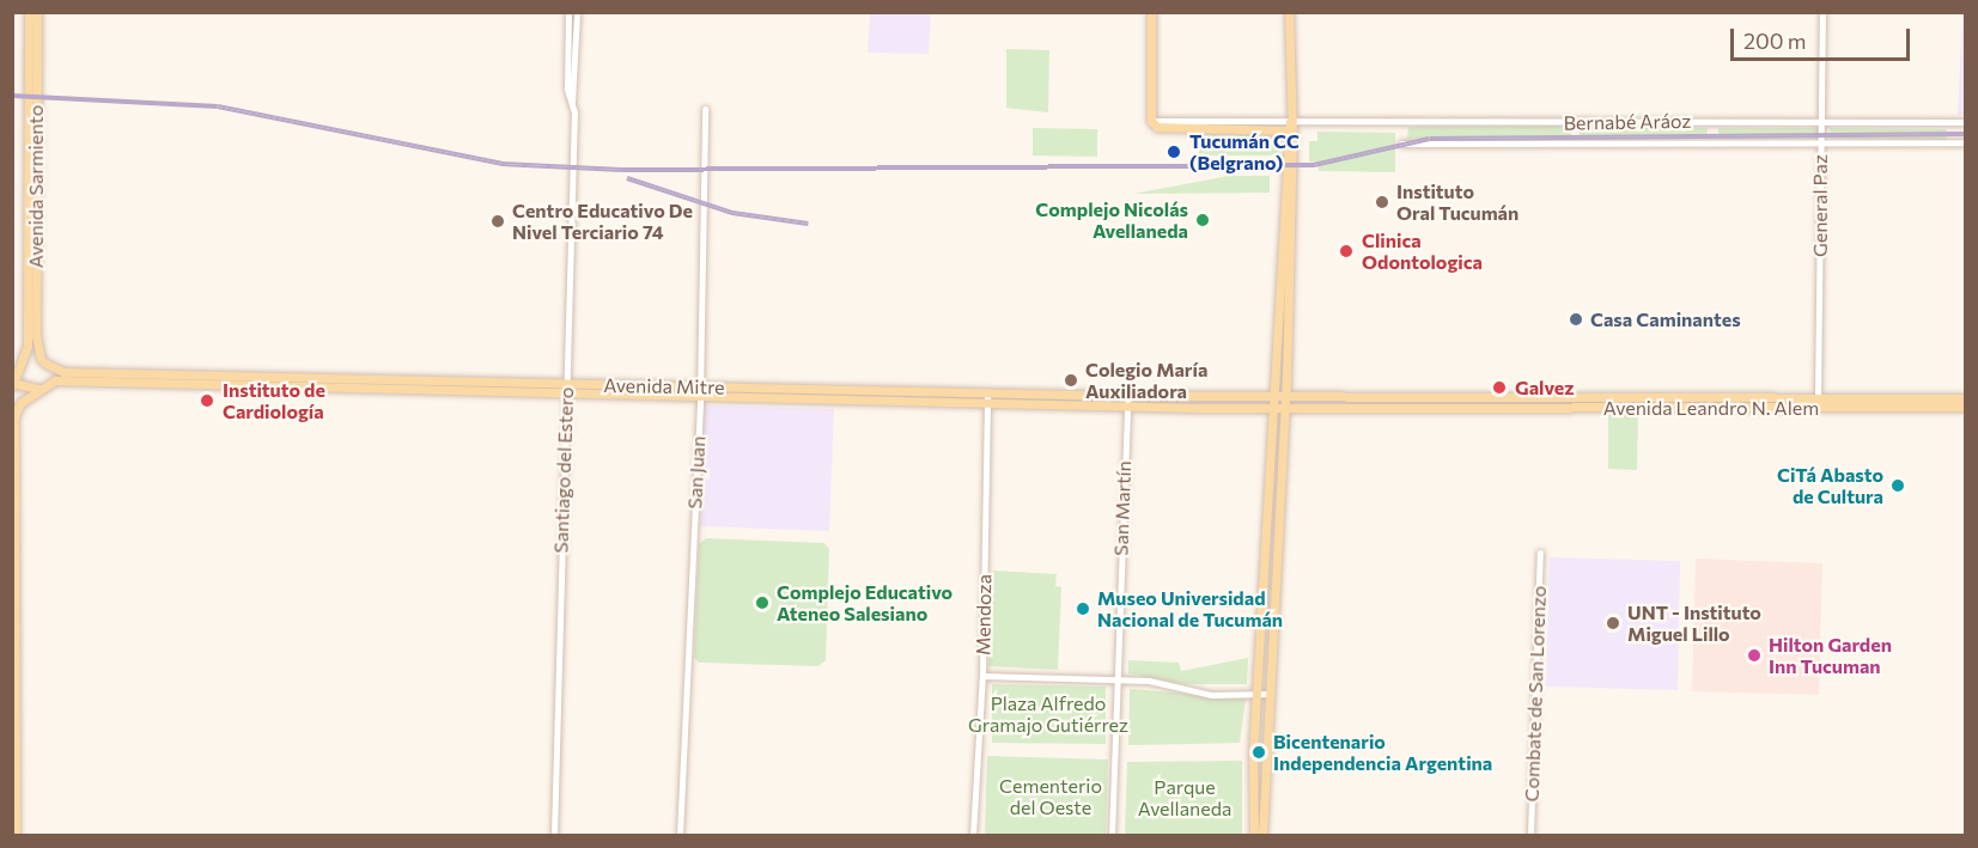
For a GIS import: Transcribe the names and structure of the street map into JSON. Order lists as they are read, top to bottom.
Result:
{
  "streets": {
    "main road": ["Avenida Sarmiento", "Avenida Mitre", "Avenida Leandro N. Alem"],
    "street": [
      "Bernabé Aráoz",
      "General Paz",
      "Santiago del Estero",
      "San Juan",
      "San Martín",
      "Mendoza",
      "Combate de San Lorenzo"
    ]
  },
  "crossings": [
    ["Bernabé Aráoz", "General Paz"],
    ["Avenida Sarmiento", "Avenida Mitre"],
    ["General Paz", "Avenida Leandro N. Alem"],
    ["Avenida Mitre", "Avenida Leandro N. Alem"],
    ["Avenida Mitre", "Santiago del Estero"],
    ["Avenida Mitre", "San Juan"],
    ["Avenida Mitre", "San Martín"],
    ["Avenida Mitre", "Mendoza"]
  ],
  "parks": ["Plaza Alfredo Gramajo Gutiérrez", "Cementerio del Oeste", "Parque Avellaneda"],
  "places": [
    "Tucumán CC (Belgrano)",
    "Instituto Oral Tucumán",
    "Complejo Nicolás Avellaneda",
    "Centro Educativo De Nivel Terciario 74",
    "Clinica Odontologica",
    "Casa Caminantes",
    "Colegio María Auxiliadora",
    "Galvez",
    "Instituto de Cardiología",
    "CiTá Abasto de Cultura",
    "Complejo Educativo Ateneo Salesiano",
    "Museo Universidad Nacional de Tucumán",
    "UNT - Instituto Miguel Lillo",
    "Hilton Garden Inn Tucuman",
    "Bicentenario Independencia Argentina"
  ],
  "scale_bar": "200 m"
}
